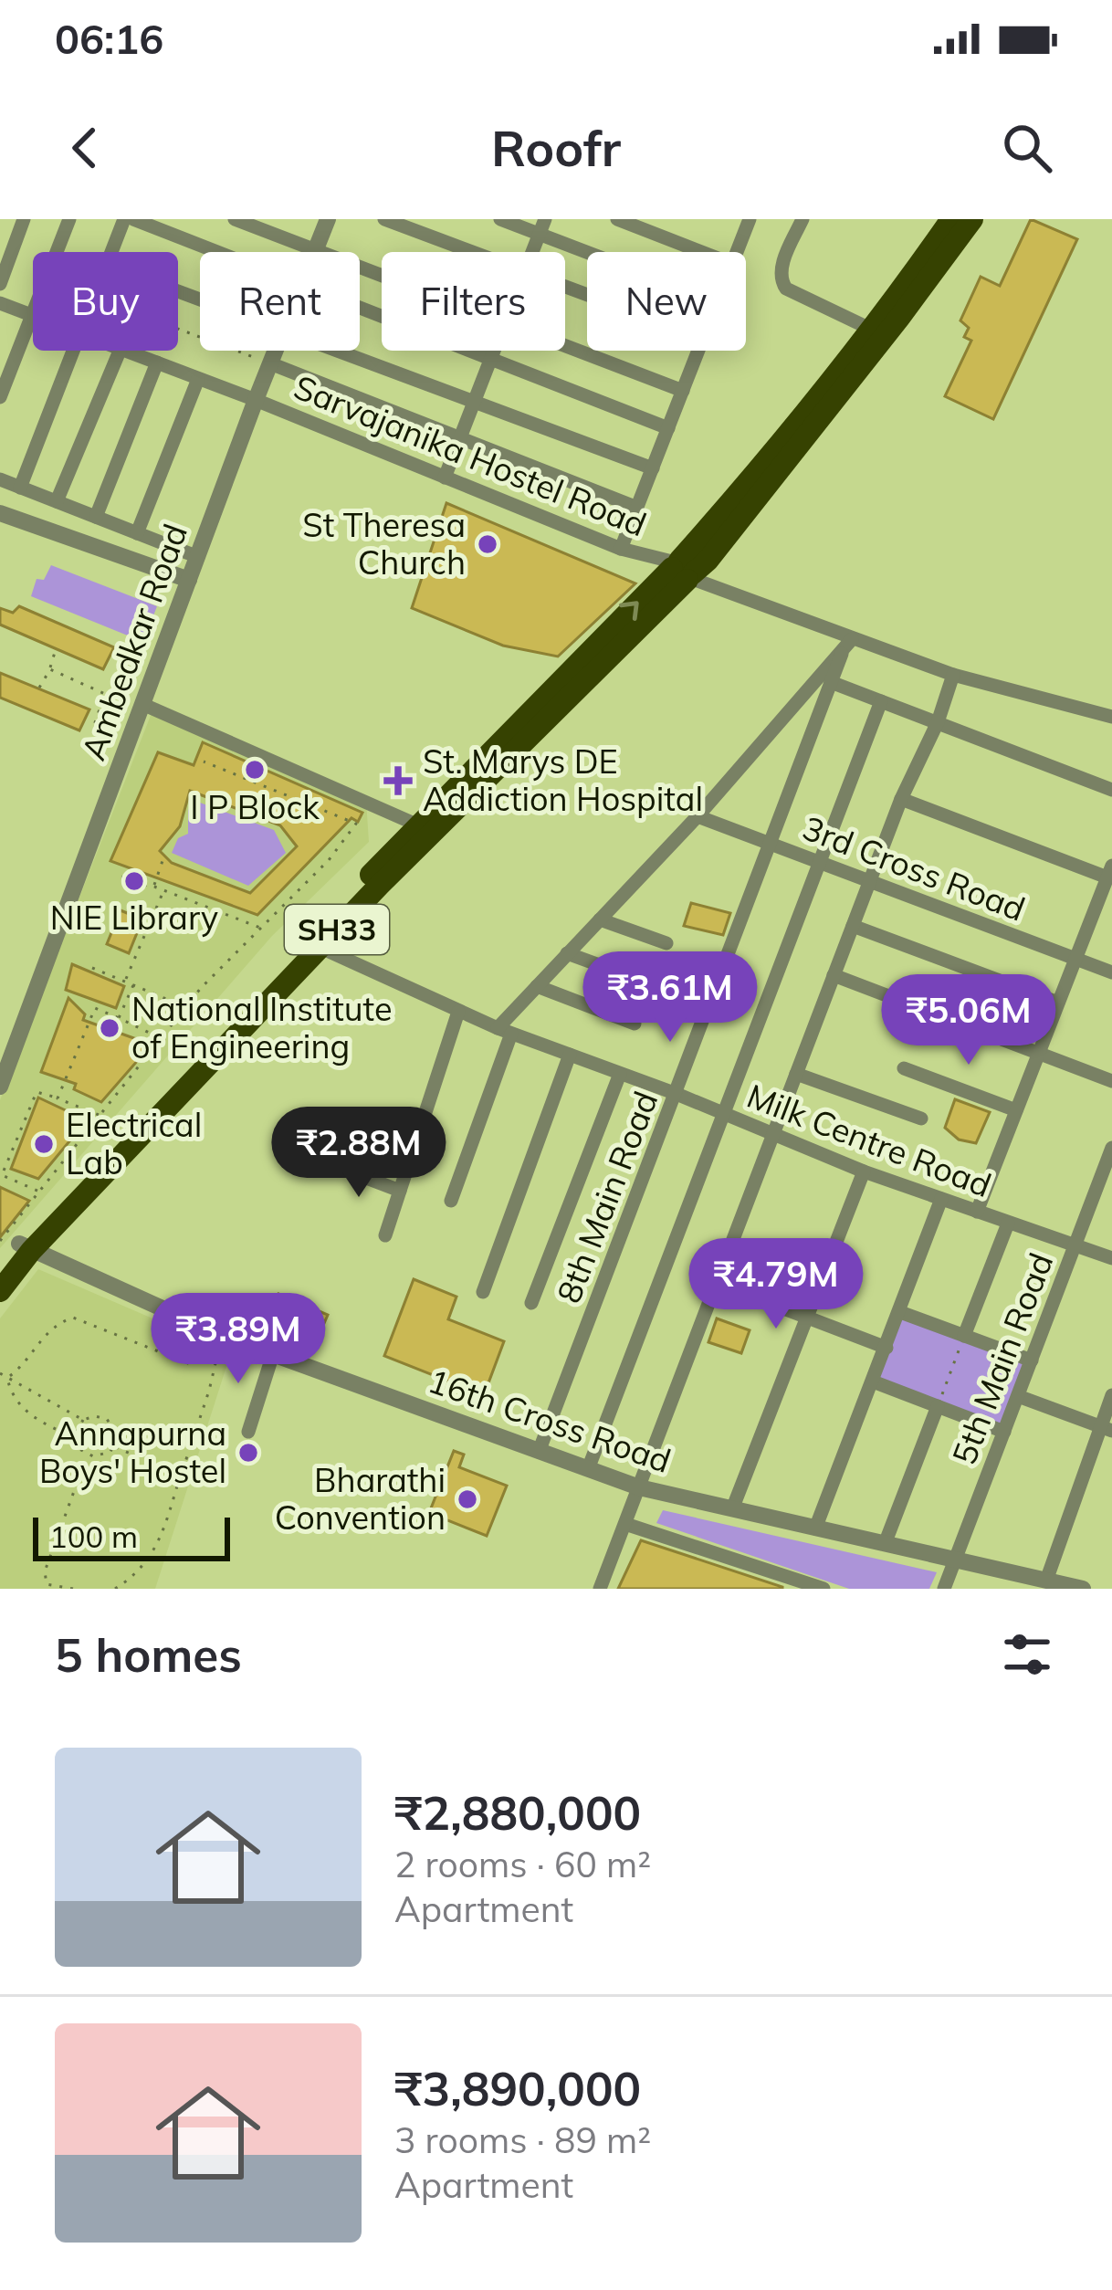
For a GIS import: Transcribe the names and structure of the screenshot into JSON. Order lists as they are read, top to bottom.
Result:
{
  "streets": {
    "main road": ["SH33"],
    "street": [
      "Sarvajanika Hostel Road",
      "Ambedkar Road",
      "3rd Cross Road",
      "Milk Centre Road",
      "8th Main Road",
      "5th Main Road",
      "16th Cross Road"
    ]
  },
  "crossings": [
    ["Sarvajanika Hostel Road", "Ambedkar Road"],
    ["Sarvajanika Hostel Road", "SH33"],
    ["3rd Cross Road", "8th Main Road"],
    ["SH33", "Milk Centre Road"],
    ["SH33", "16th Cross Road"],
    ["Milk Centre Road", "8th Main Road"],
    ["Milk Centre Road", "5th Main Road"],
    ["8th Main Road", "16th Cross Road"],
    ["5th Main Road", "16th Cross Road"]
  ],
  "places": {
    "other": [
      "St Theresa Church",
      "I P Block",
      "NIE Library",
      "National Institute of Engineering",
      "Electrical Lab",
      "Annapurna Boys' Hostel",
      "Bharathi Convention"
    ],
    "health": ["St. Marys DE Addiction Hospital"]
  },
  "scale_bar": "100 m",
  "page": {
    "status": "06:16",
    "header": "Roofr",
    "chip": [
      "Buy",
      "Rent",
      "Filters",
      "New"
    ],
    "price": [
      "₹3.61M",
      "₹5.06M",
      "₹2.88M",
      "₹4.79M",
      "₹3.89M"
    ],
    "scale": "100 m",
    "heading": "5 homes",
    "list": [
      {
        "name": "₹2,880,000",
        "note": "2 rooms · 60 m² · Apartment"
      },
      {
        "name": "₹3,890,000",
        "note": "3 rooms · 89 m² · Apartment"
      }
    ]
  }
}
